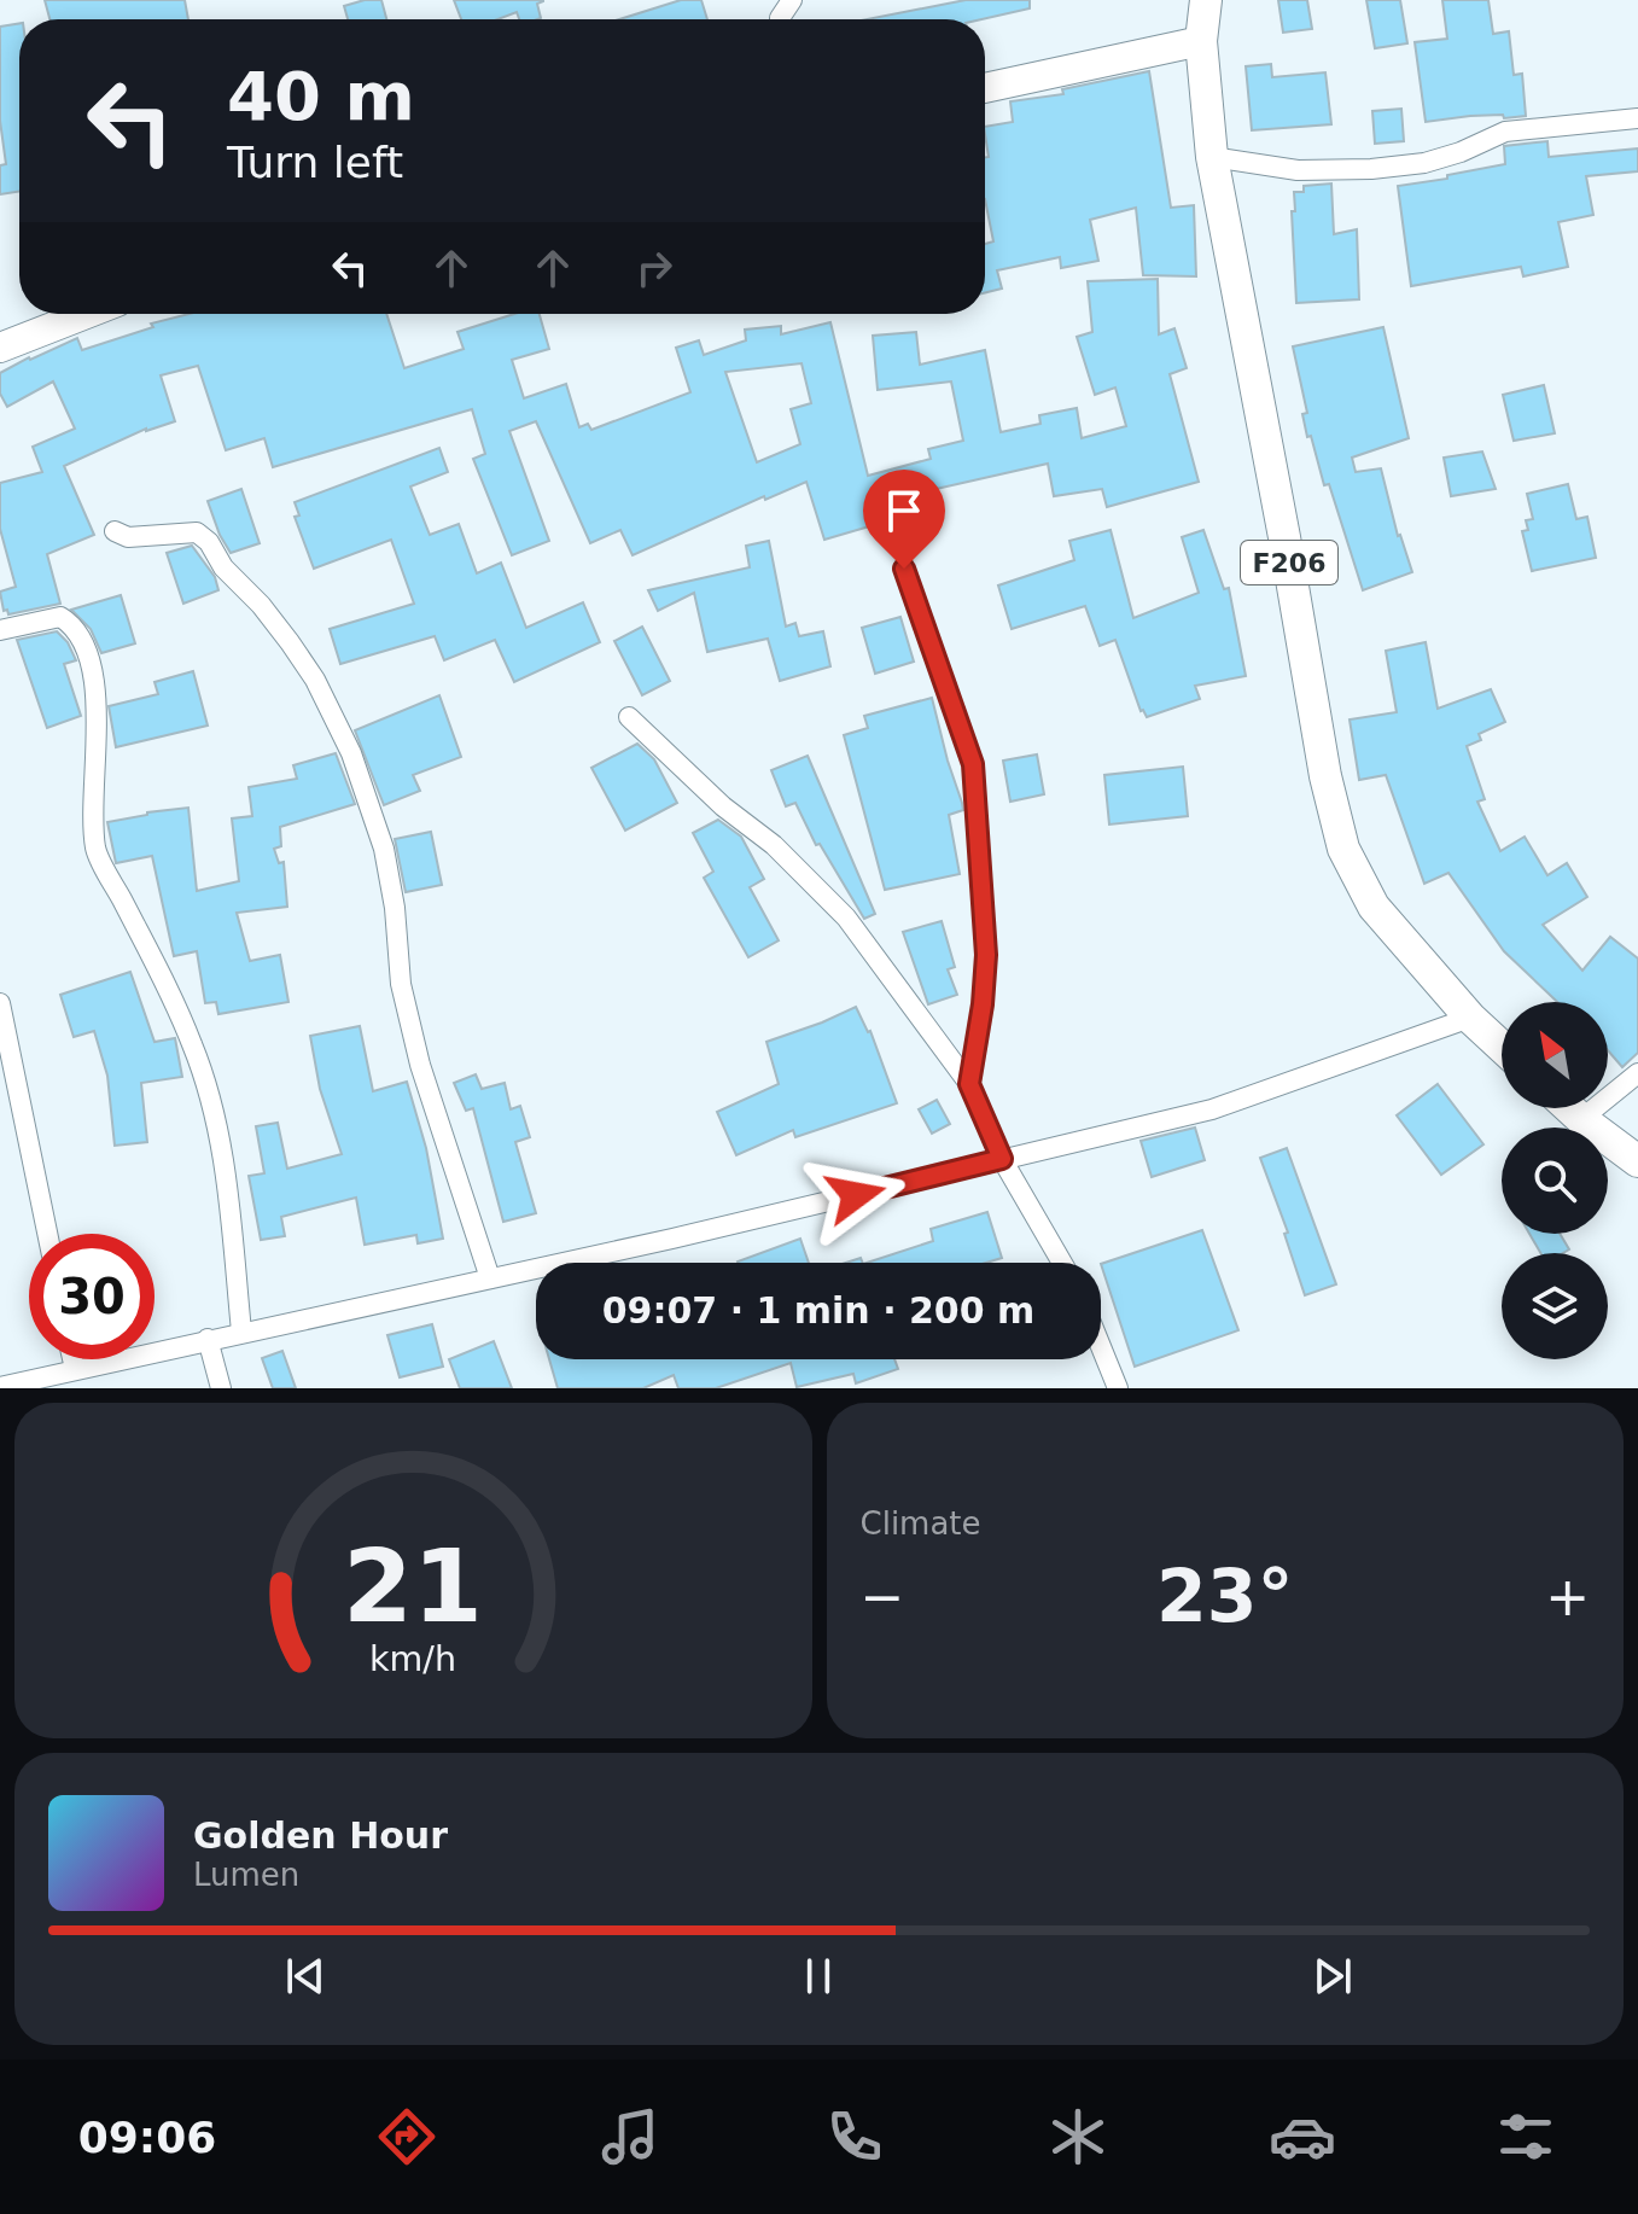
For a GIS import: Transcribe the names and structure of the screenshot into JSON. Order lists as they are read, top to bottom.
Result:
{
  "streets": {
    "main road": ["F206"]
  },
  "north": "top left",
  "page": {
    "turn": ["40 m", "Turn left"],
    "limit": "30",
    "trip": "09:07 · 1 min · 200 m",
    "tile": "Climate",
    "heat": ["−", "23°", "+"],
    "song": ["Golden Hour", "Lumen"],
    "tabs": "09:06",
    "gauge": ["21", "km/h"]
  }
}
